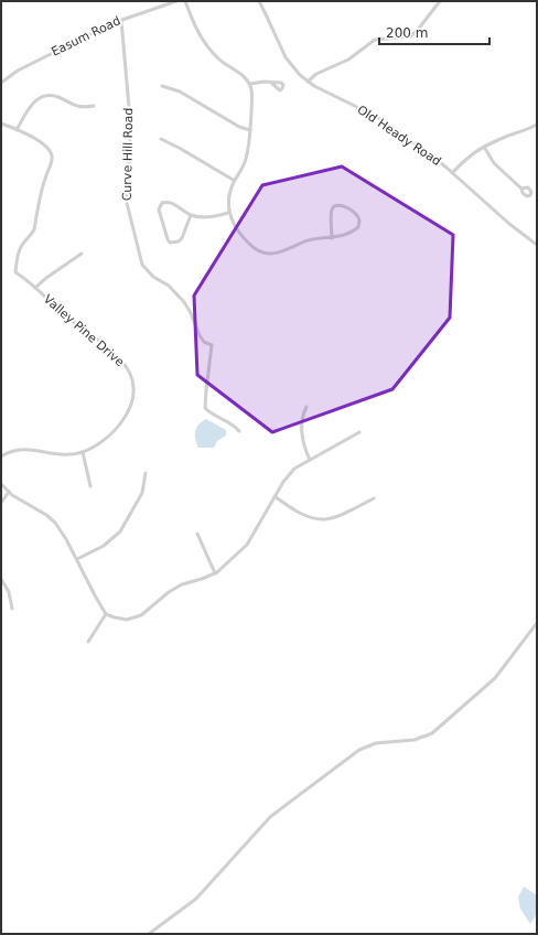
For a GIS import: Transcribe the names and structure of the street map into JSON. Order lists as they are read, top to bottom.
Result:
{
  "streets": {
    "street": [
      "Easum Road",
      "Old Heady Road",
      "Curve Hill Road",
      "Valley Pine Drive"
    ]
  },
  "crossings": [
    ["Easum Road", "Curve Hill Road"]
  ],
  "scale_bar": "200 m"
}
